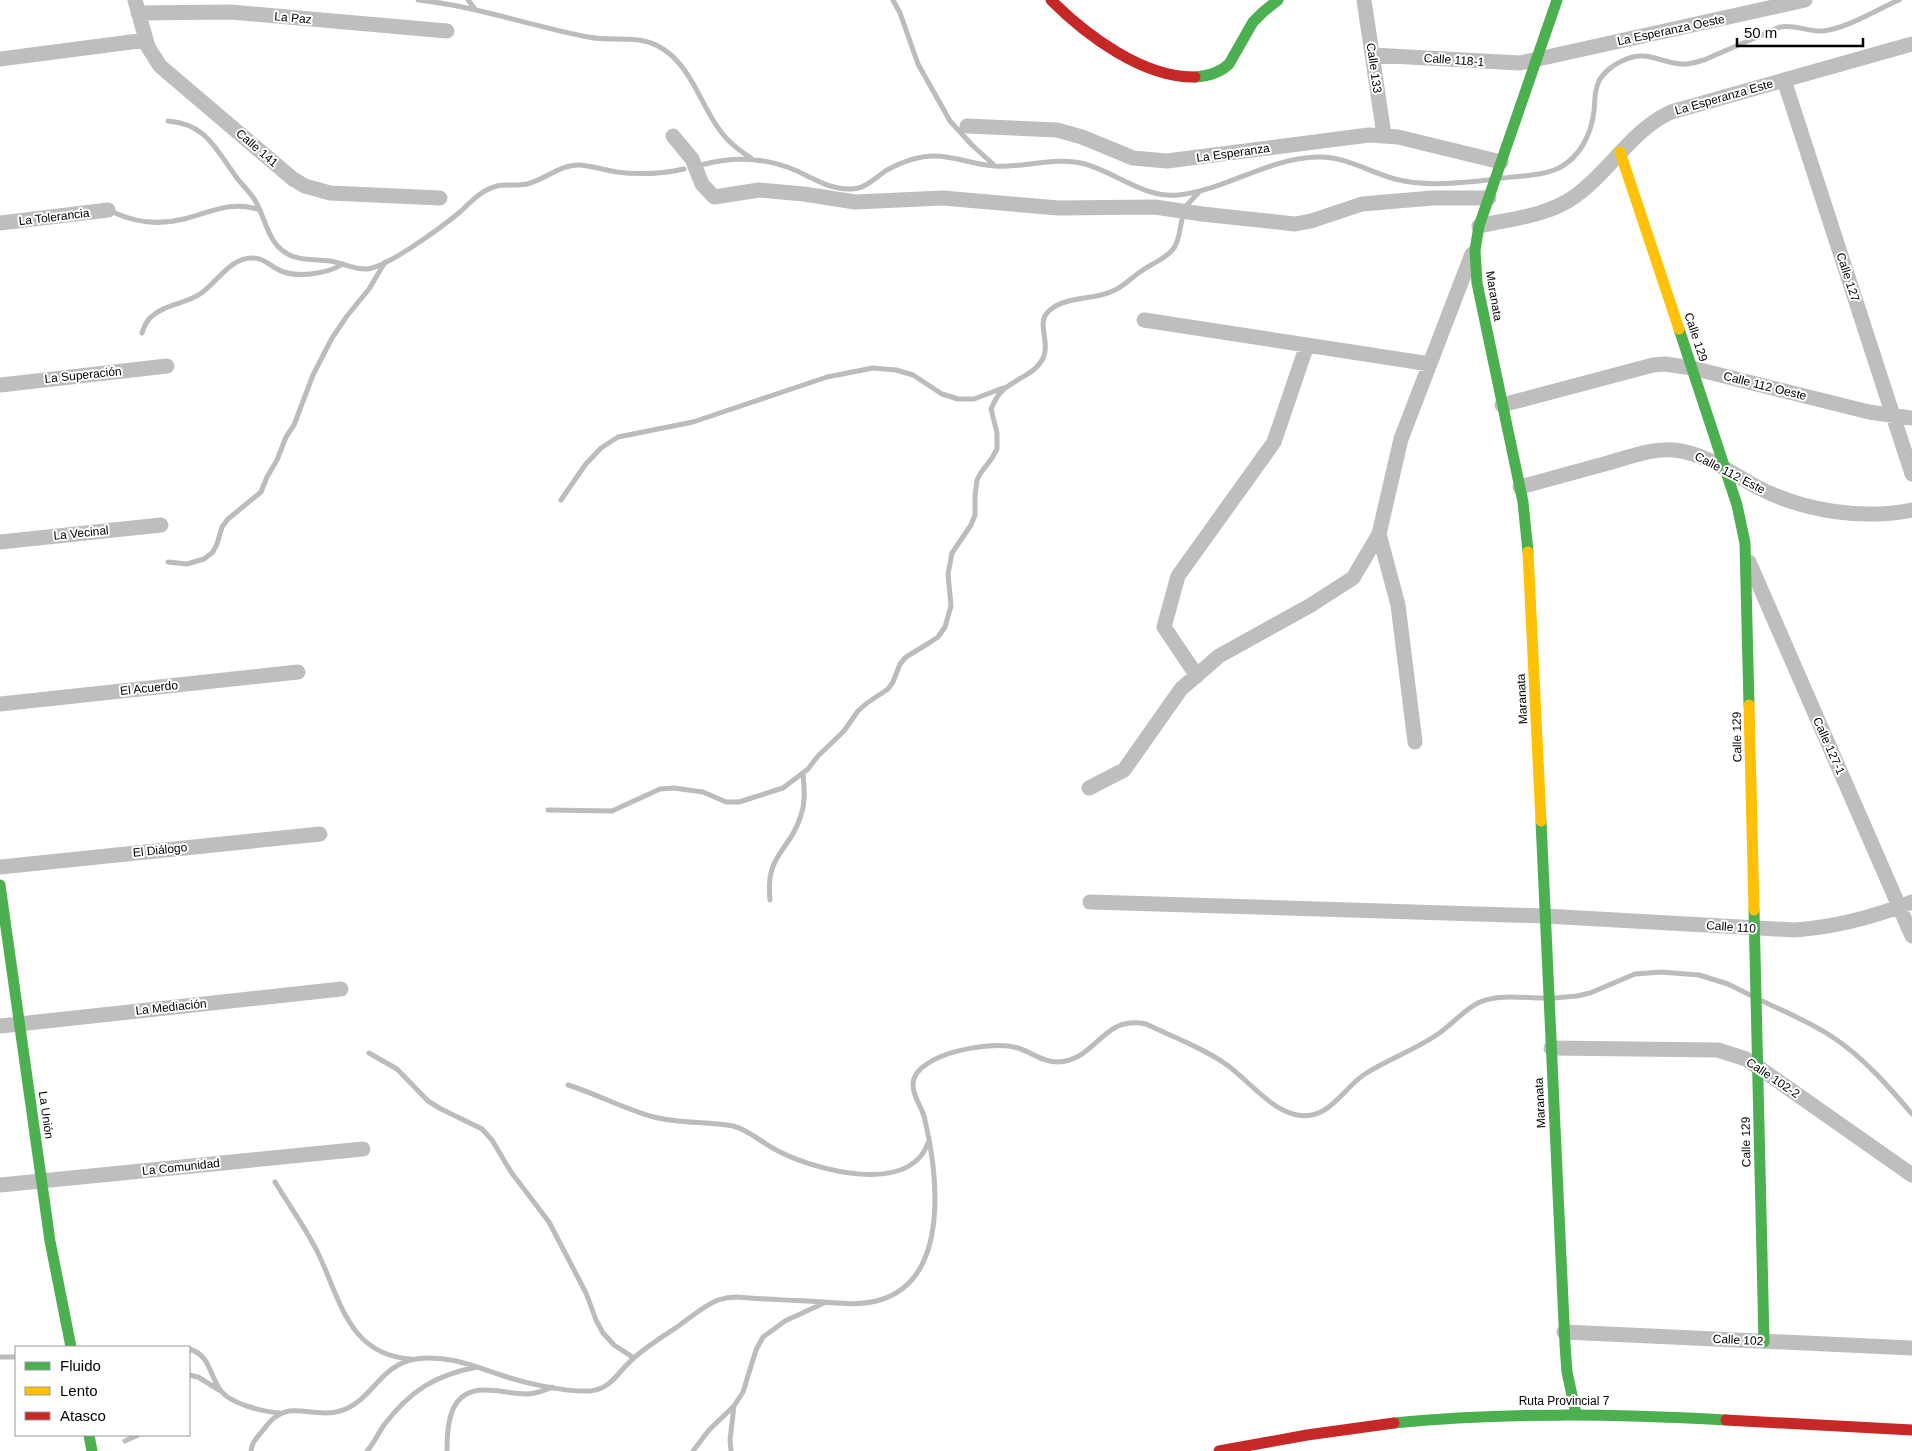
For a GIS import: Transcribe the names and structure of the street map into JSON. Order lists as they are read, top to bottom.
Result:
{
  "streets": {
    "street": [
      "La Paz",
      "La Esperanza Oeste",
      "Calle 118-1",
      "Calle 133",
      "La Esperanza Este",
      "Calle 141",
      "La Esperanza",
      "La Tolerancia",
      "Calle 127",
      "Maranata",
      "Calle 129",
      "La Superación",
      "Calle 112 Oeste",
      "Calle 112 Este",
      "La Vecinal",
      "El Acuerdo",
      "Calle 127-1",
      "El Diálogo",
      "Calle 110",
      "La Mediación",
      "Calle 102-2",
      "La Unión",
      "La Comunidad",
      "Calle 102",
      "Ruta Provincial 7"
    ]
  },
  "crossings": [
    ["La Paz", "Calle 141"],
    ["La Esperanza Oeste", "Calle 118-1"],
    ["La Esperanza Oeste", "Maranata"],
    ["Calle 118-1", "Calle 133"],
    ["Calle 118-1", "Maranata"],
    ["Calle 133", "La Esperanza"],
    ["La Esperanza Este", "Calle 127"],
    ["La Esperanza Este", "Maranata"],
    ["La Esperanza Este", "Calle 129"],
    ["La Esperanza", "Maranata"],
    ["Calle 127", "Calle 112 Oeste"],
    ["Maranata", "Calle 112 Oeste"],
    ["Maranata", "Calle 112 Este"],
    ["Maranata", "Calle 110"],
    ["Maranata", "Calle 102-2"],
    ["Maranata", "Calle 102"],
    ["Maranata", "Ruta Provincial 7"],
    ["Calle 129", "Calle 112 Oeste"],
    ["Calle 129", "Calle 112 Este"],
    ["Calle 129", "Calle 127-1"],
    ["Calle 129", "Calle 110"],
    ["Calle 129", "Calle 102-2"],
    ["Calle 129", "Calle 102"],
    ["Calle 127-1", "Calle 110"],
    ["La Mediación", "La Unión"],
    ["La Unión", "La Comunidad"]
  ],
  "legend": ["Fluido", "Lento", "Atasco"],
  "scale_bar": "50 m"
}
